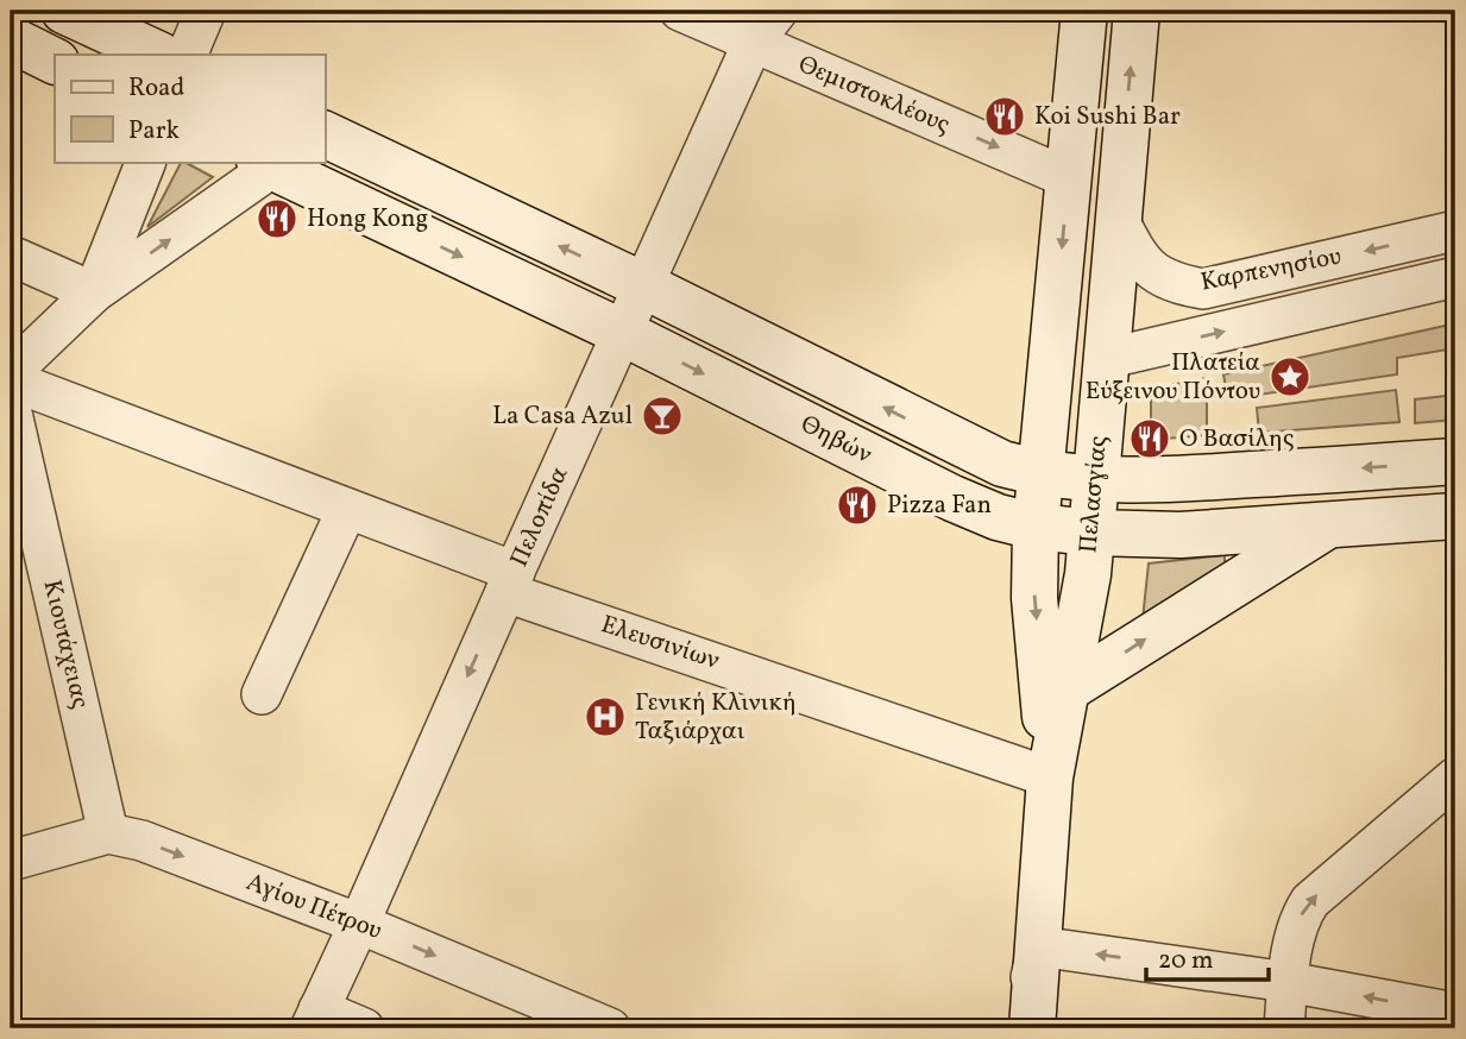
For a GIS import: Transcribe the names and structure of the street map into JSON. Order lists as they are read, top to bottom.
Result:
{
  "streets": {
    "main road": ["Θηβών", "Πελασγίας"],
    "street": [
      "Θεμιστοκλέους",
      "Καρπενησίου",
      "Πελοπίδα",
      "Ελευσινίων",
      "Κιουτάχειας",
      "Αγίου Πέτρου"
    ]
  },
  "crossings": [
    ["Θεμιστοκλέους", "Πελασγίας"],
    ["Θεμιστοκλέους", "Πελοπίδα"],
    ["Καρπενησίου", "Πελασγίας"],
    ["Θηβών", "Πελασγίας"],
    ["Θηβών", "Πελοπίδα"],
    ["Πελασγίας", "Ελευσινίων"],
    ["Πελοπίδα", "Ελευσινίων"],
    ["Πελοπίδα", "Αγίου Πέτρου"],
    ["Κιουτάχειας", "Αγίου Πέτρου"]
  ],
  "one_way": ["Θεμιστοκλέους", "Αγίου Πέτρου"],
  "places": {
    "restaurant": [
      "Koi Sushi Bar",
      "Hong Kong",
      "Ο Βασίλης",
      "Pizza Fan"
    ],
    "place": ["Πλατεία Εύξεινου Πόντου"],
    "bar": ["La Casa Azul"],
    "hospital": ["Γενική Κλινική Ταξιάρχαι"]
  },
  "legend": ["Road", "Park"],
  "scale_bar": "20 m"
}
